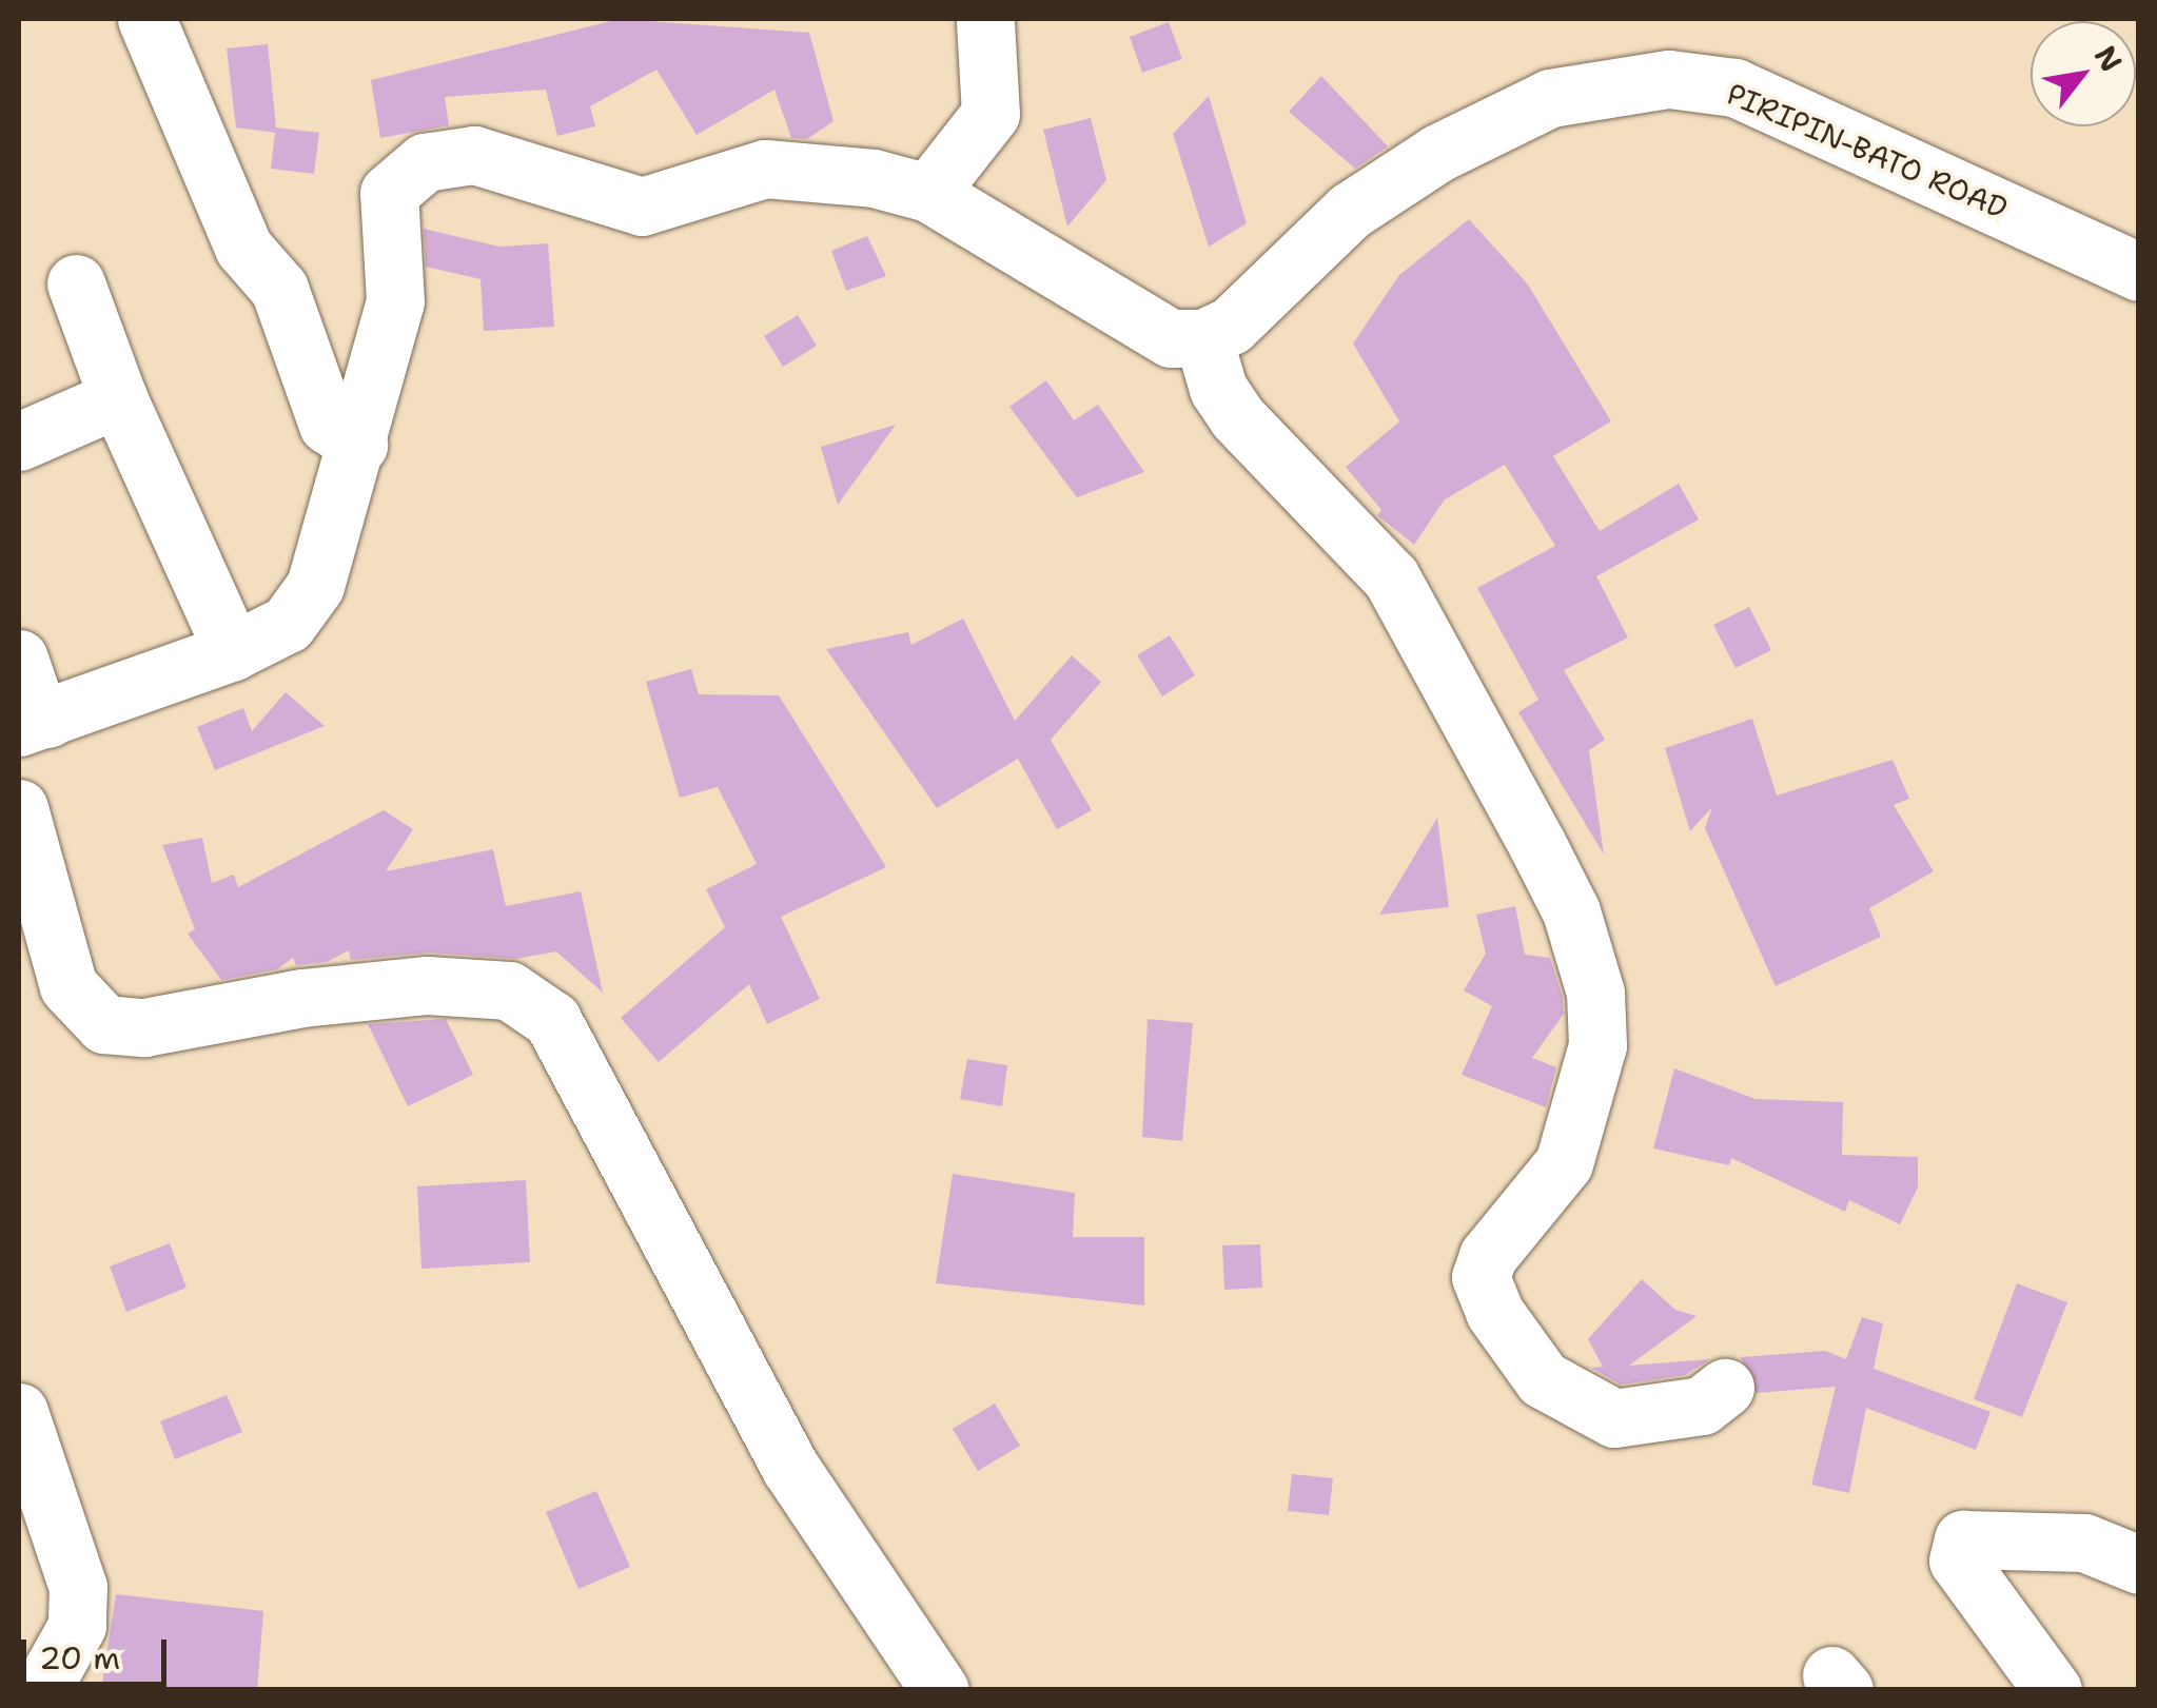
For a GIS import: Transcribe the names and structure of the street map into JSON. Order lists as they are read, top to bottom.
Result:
{
  "streets": {
    "street": ["PIRIPIN-BATO ROAD"]
  },
  "scale_bar": "20 m",
  "north": "top right"
}
